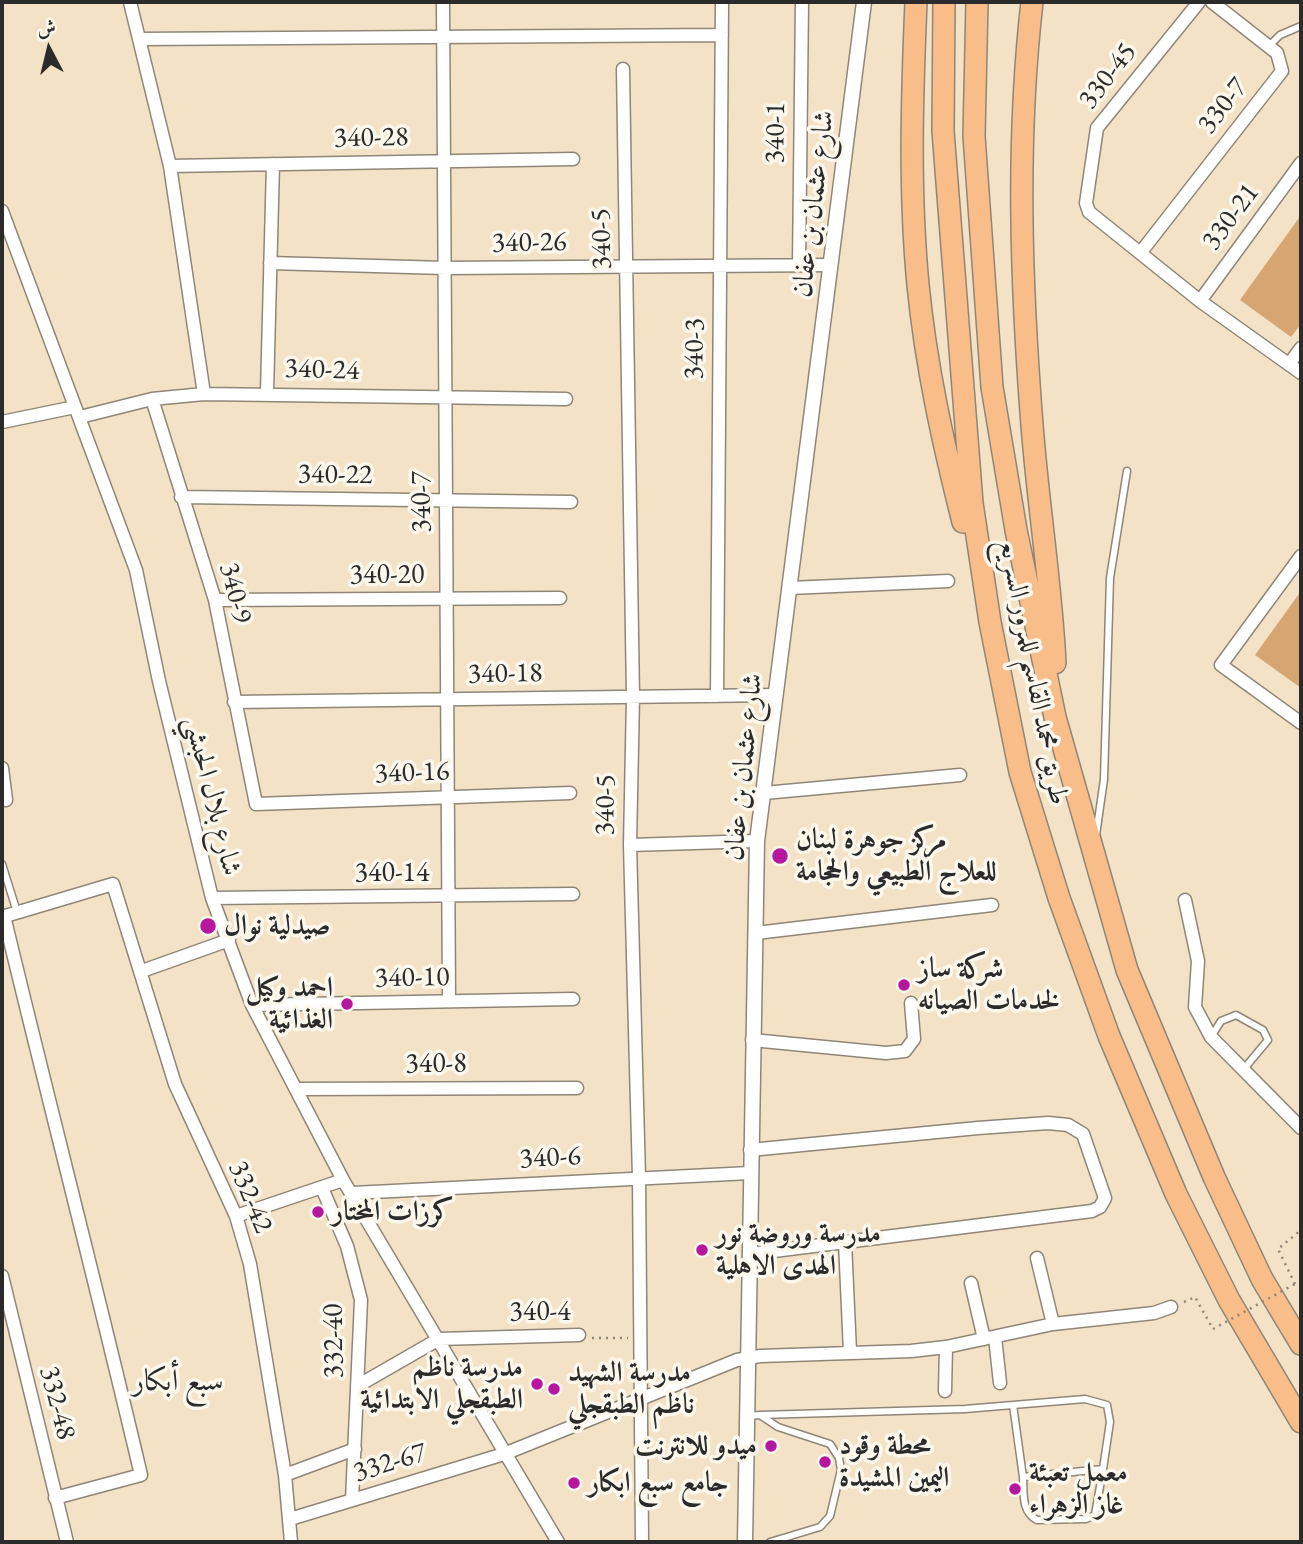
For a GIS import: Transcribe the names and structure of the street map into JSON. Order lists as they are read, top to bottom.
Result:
{
  "streets": {
    "highway": ["طريق محمد القاسم للمرور السريع"],
    "street": [
      "330-45",
      "330-7",
      "340-1",
      "340-28",
      "شارع عثمان بن عفان",
      "330-21",
      "340-5",
      "340-26",
      "340-3",
      "340-24",
      "340-22",
      "340-7",
      "340-20",
      "340-9",
      "340-18",
      "340-16",
      "شارع بلال الحبشي",
      "340-14",
      "340-10",
      "340-8",
      "340-6",
      "332-42",
      "340-4",
      "332-40",
      "332-48",
      "332-67"
    ]
  },
  "crossings": [
    ["330-45", "330-7"],
    ["340-1", "340-26"],
    ["340-28", "340-7"],
    ["شارع عثمان بن عفان", "340-26"],
    ["شارع عثمان بن عفان", "340-18"],
    ["شارع عثمان بن عفان", "340-6"],
    ["شارع عثمان بن عفان", "332-67"],
    ["340-5", "340-26"],
    ["340-5", "340-18"],
    ["340-5", "340-6"],
    ["340-5", "340-4"],
    ["340-5", "332-67"],
    ["340-26", "340-3"],
    ["340-26", "340-7"],
    ["340-3", "340-18"],
    ["340-24", "340-7"],
    ["340-24", "340-9"],
    ["340-24", "شارع بلال الحبشي"],
    ["340-22", "340-7"],
    ["340-22", "340-9"],
    ["340-7", "340-20"],
    ["340-7", "340-18"],
    ["340-7", "340-16"],
    ["340-7", "340-14"],
    ["340-7", "340-10"],
    ["340-20", "340-9"],
    ["340-9", "340-18"],
    ["340-9", "340-16"],
    ["شارع بلال الحبشي", "340-14"],
    ["شارع بلال الحبشي", "340-10"],
    ["شارع بلال الحبشي", "340-8"],
    ["شارع بلال الحبشي", "340-6"],
    ["شارع بلال الحبشي", "340-4"],
    ["شارع بلال الحبشي", "332-67"],
    ["332-42", "332-67"],
    ["332-40", "332-67"]
  ],
  "districts": ["سبع أبكار"],
  "places": [
    "مركز جوهرة لبنان للعلاج الطبيعي والحجامة",
    "صيدلية نوال",
    "شركة ساز لخدمات الصيانه",
    "احمد وكيل الغذائية",
    "كرزات المختار",
    "مدرسة وروضة نور الهدى الاهلية",
    "مدرسة ناظم الطبقجلي الابتدائية",
    "مدرسة الشهيد ناظم الطبقجلي",
    "ميدو للانترنت",
    "محطة وقود اليمين المشيدة",
    "جامع سبع ابكار",
    "معمل تعبئة غاز الزهراء"
  ],
  "north": "top"
}
